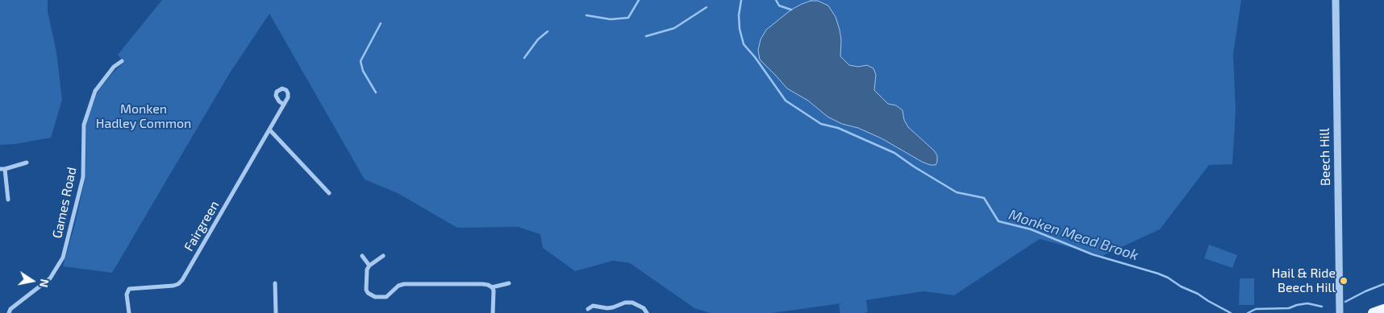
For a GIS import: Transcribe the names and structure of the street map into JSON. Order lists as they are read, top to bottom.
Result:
{
  "streets": {
    "street": ["Beech Hill", "Games Road", "Fairgreen"]
  },
  "water": ["Monken Mead Brook"],
  "parks": ["Monken Hadley Common"],
  "places": ["Hail & Ride Beech Hill"],
  "north": "right"
}
